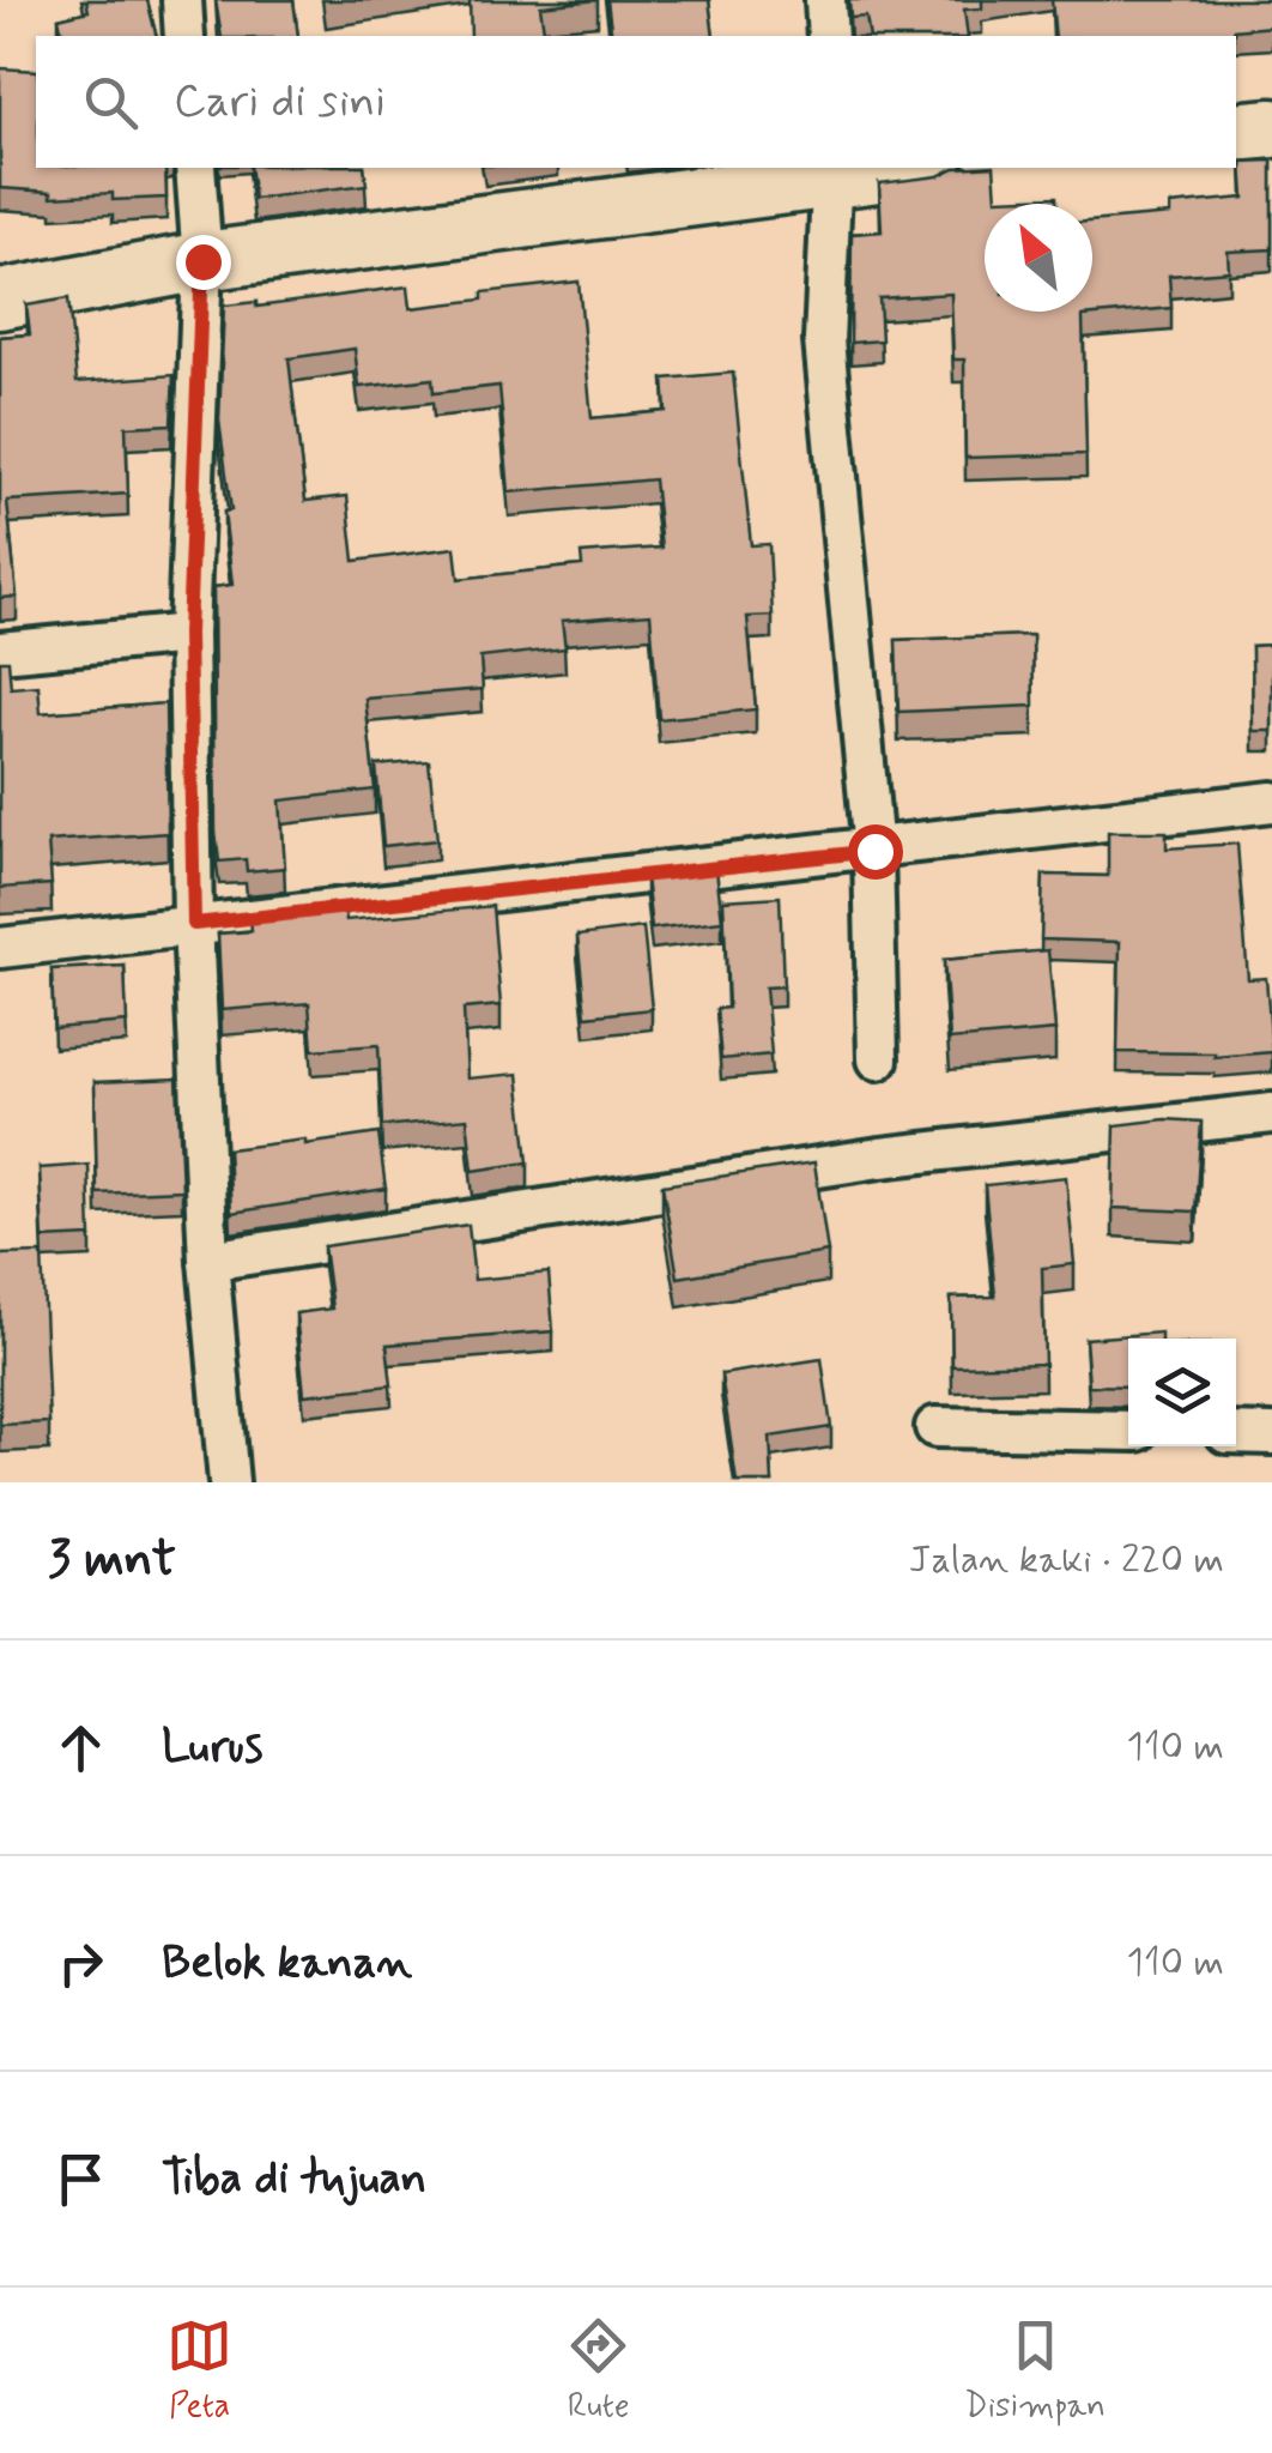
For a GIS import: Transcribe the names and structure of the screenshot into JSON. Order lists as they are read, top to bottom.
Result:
{
  "north": "top left",
  "page": {
    "search": "Cari di sini",
    "heading": ["3 mnt", "Jalan kaki · 220 m"],
    "list": [
      ["Lurus", "110 m"],
      ["Belok kanan", "110 m"],
      "Tiba di tujuan"
    ],
    "nav": ["Peta", "Rute", "Disimpan"]
  }
}
